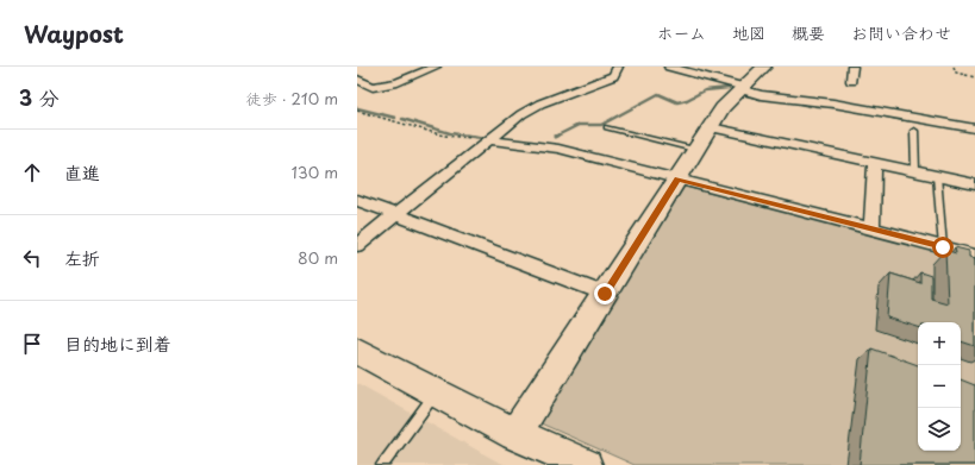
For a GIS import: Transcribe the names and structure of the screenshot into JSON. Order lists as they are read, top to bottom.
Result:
{
  "page": {
    "header": "Waypost",
    "nav": [
      "ホーム",
      "地図",
      "概要",
      "お問い合わせ"
    ],
    "heading": ["3 分", "徒歩 · 210 m"],
    "list": [
      ["直進", "130 m"],
      ["左折", "80 m"],
      "目的地に到着"
    ],
    "map_buttons": ["+", "−"]
  }
}
